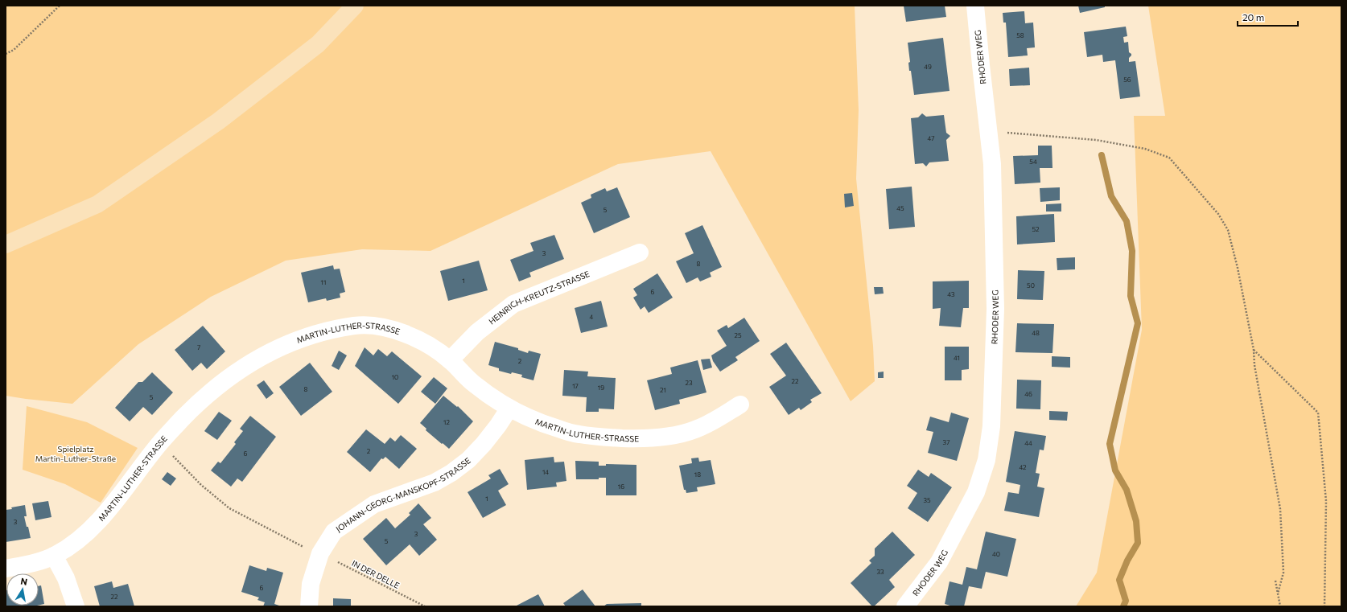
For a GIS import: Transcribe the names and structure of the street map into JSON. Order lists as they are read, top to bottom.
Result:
{
  "streets": {
    "street": [
      "RHODER WEG",
      "HEINRICH-KREUTZ-STRASSE",
      "MARTIN-LUTHER-STRASSE",
      "JOHANN-GEORG-MANSKOPF-STRASSE"
    ],
    "path": ["IN DER DELLE"]
  },
  "crossings": [
    ["HEINRICH-KREUTZ-STRASSE", "MARTIN-LUTHER-STRASSE"],
    ["MARTIN-LUTHER-STRASSE", "JOHANN-GEORG-MANSKOPF-STRASSE"],
    ["MARTIN-LUTHER-STRASSE", "IN DER DELLE"],
    ["JOHANN-GEORG-MANSKOPF-STRASSE", "IN DER DELLE"]
  ],
  "parks": ["Spielplatz Martin-Luther-Straße"],
  "house_numbers": [
    "58",
    "49",
    "56",
    "47",
    "54",
    "45",
    "5",
    "52",
    "3",
    "8",
    "1",
    "11",
    "50",
    "6",
    "43",
    "4",
    "48",
    "25",
    "7",
    "41",
    "2",
    "10",
    "22",
    "23",
    "17",
    "19",
    "8",
    "21",
    "46",
    "5",
    "12",
    "37",
    "44",
    "2",
    "6",
    "42",
    "14",
    "18",
    "16",
    "1",
    "35",
    "3",
    "3",
    "5",
    "40",
    "33",
    "6",
    "22"
  ],
  "scale_bar": "20 m",
  "north": "top"
}
